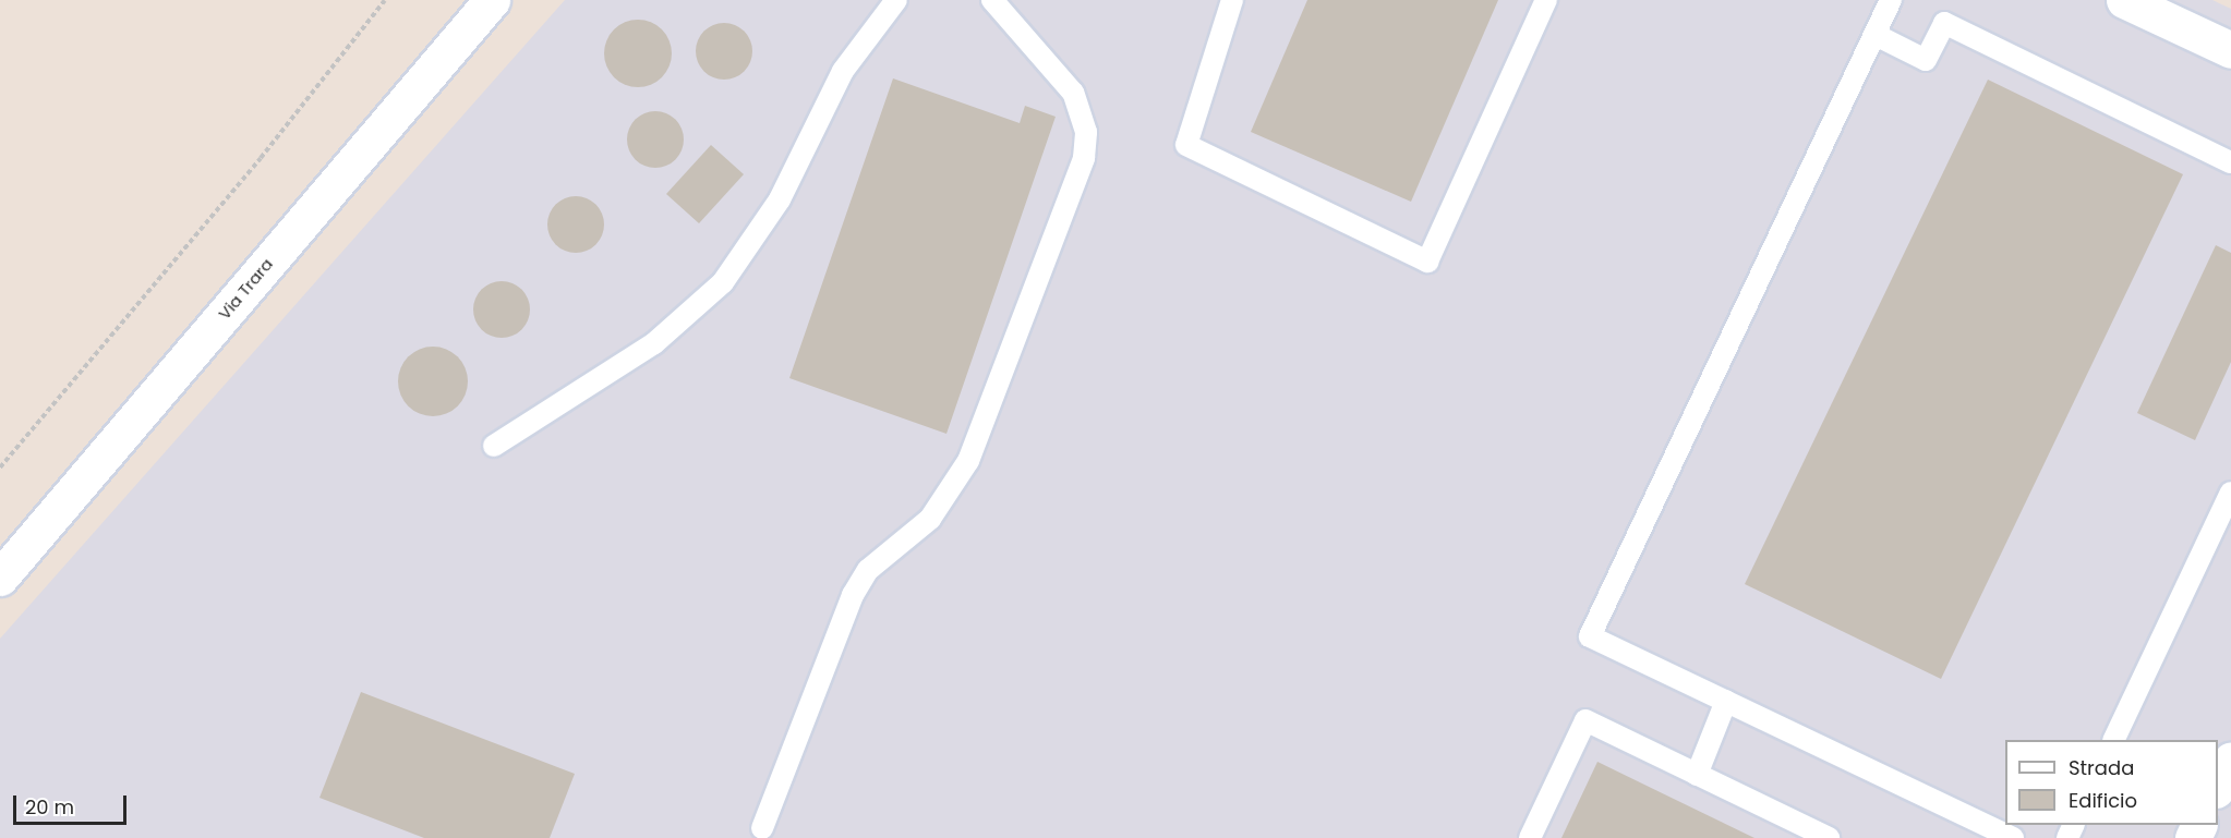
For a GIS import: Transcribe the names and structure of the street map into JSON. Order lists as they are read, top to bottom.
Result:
{
  "streets": {
    "street": ["Via Trara"]
  },
  "legend": ["Strada", "Edificio"],
  "scale_bar": "20 m"
}
